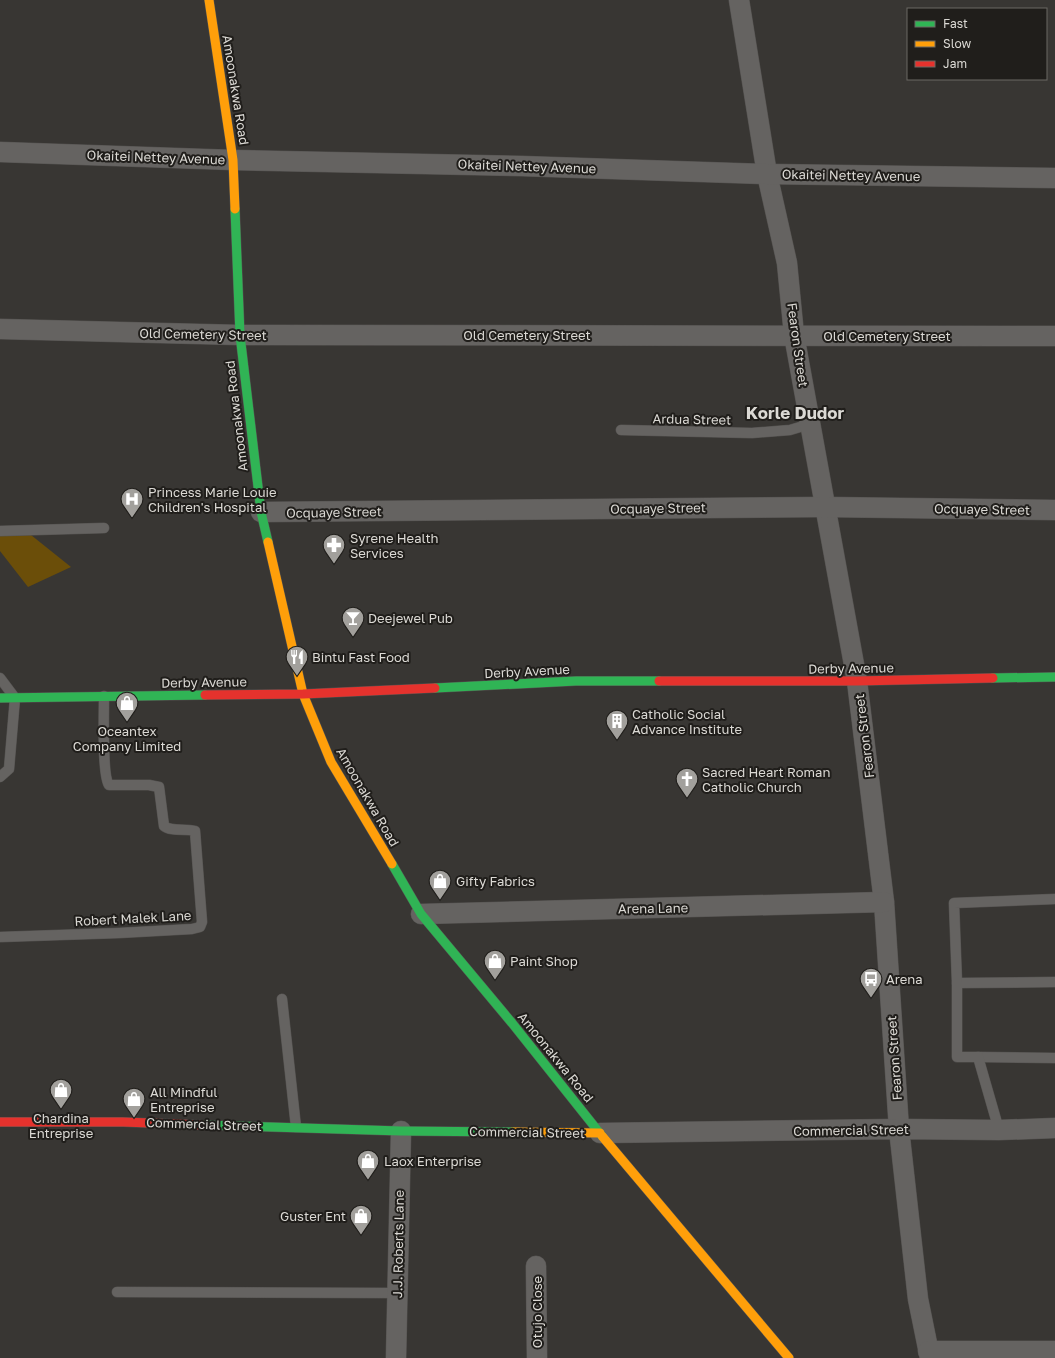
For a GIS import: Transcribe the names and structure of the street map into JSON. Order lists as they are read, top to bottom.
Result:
{
  "streets": {
    "street": [
      "Amoonakwa Road",
      "Okaitei Nettey Avenue",
      "Old Cemetery Street",
      "Fearon Street",
      "Ocquaye Street",
      "Derby Avenue",
      "Arena Lane",
      "Commercial Street",
      "J.J. Roberts Lane",
      "Otujo Close"
    ],
    "lane": ["Ardua Street", "Robert Malek Lane"]
  },
  "crossings": [
    ["Amoonakwa Road", "Okaitei Nettey Avenue"],
    ["Amoonakwa Road", "Old Cemetery Street"],
    ["Amoonakwa Road", "Ocquaye Street"],
    ["Amoonakwa Road", "Derby Avenue"],
    ["Amoonakwa Road", "Arena Lane"],
    ["Amoonakwa Road", "Commercial Street"],
    ["Okaitei Nettey Avenue", "Fearon Street"],
    ["Old Cemetery Street", "Fearon Street"],
    ["Fearon Street", "Ardua Street"],
    ["Fearon Street", "Ocquaye Street"],
    ["Fearon Street", "Derby Avenue"],
    ["Fearon Street", "Arena Lane"],
    ["Fearon Street", "Commercial Street"],
    ["Derby Avenue", "Robert Malek Lane"],
    ["Commercial Street", "J.J. Roberts Lane"]
  ],
  "districts": ["Korle Dudor"],
  "places": {
    "hospital": ["Princess Marie Louie Children's Hospital"],
    "pharmacy": ["Syrene Health Services"],
    "bar": ["Deejewel Pub"],
    "restaurant": ["Bintu Fast Food"],
    "shop": [
      "Oceantex Company Limited",
      "Gifty Fabrics",
      "Paint Shop",
      "Chardina Entreprise",
      "All Mindful Entreprise",
      "Laox Enterprise",
      "Guster Ent"
    ],
    "building": ["Catholic Social Advance Institute"],
    "church": ["Sacred Heart Roman Catholic Church"],
    "bus stop": ["Arena"]
  },
  "legend": ["Fast", "Slow", "Jam"]
}
